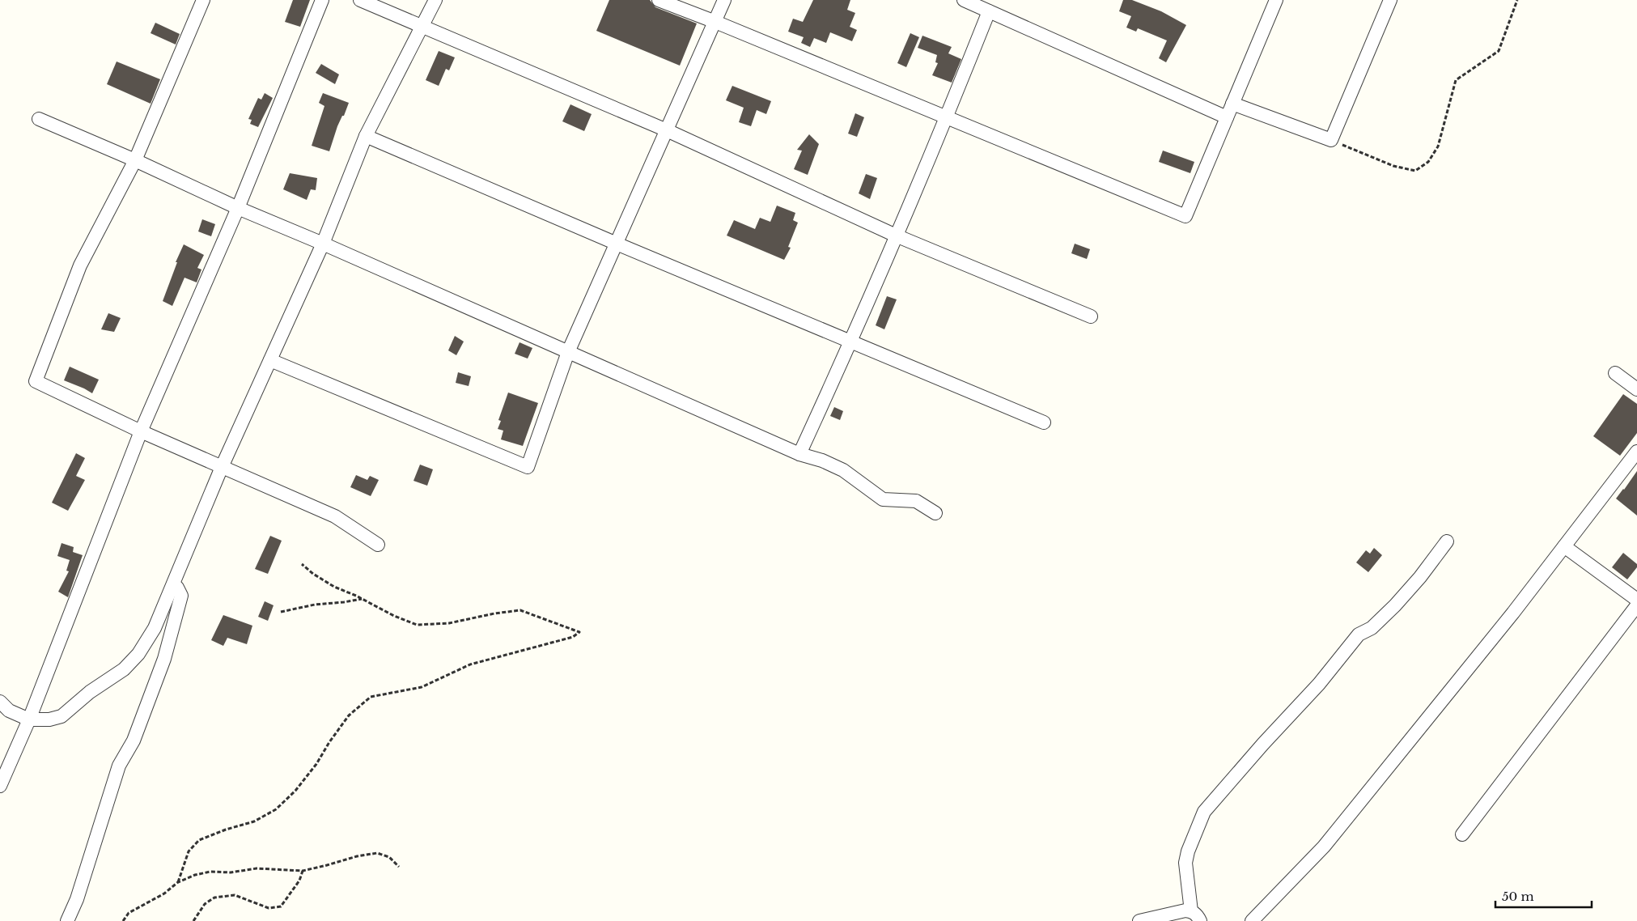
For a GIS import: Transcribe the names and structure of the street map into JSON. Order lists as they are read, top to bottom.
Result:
{
  "scale_bar": "50 m"
}
